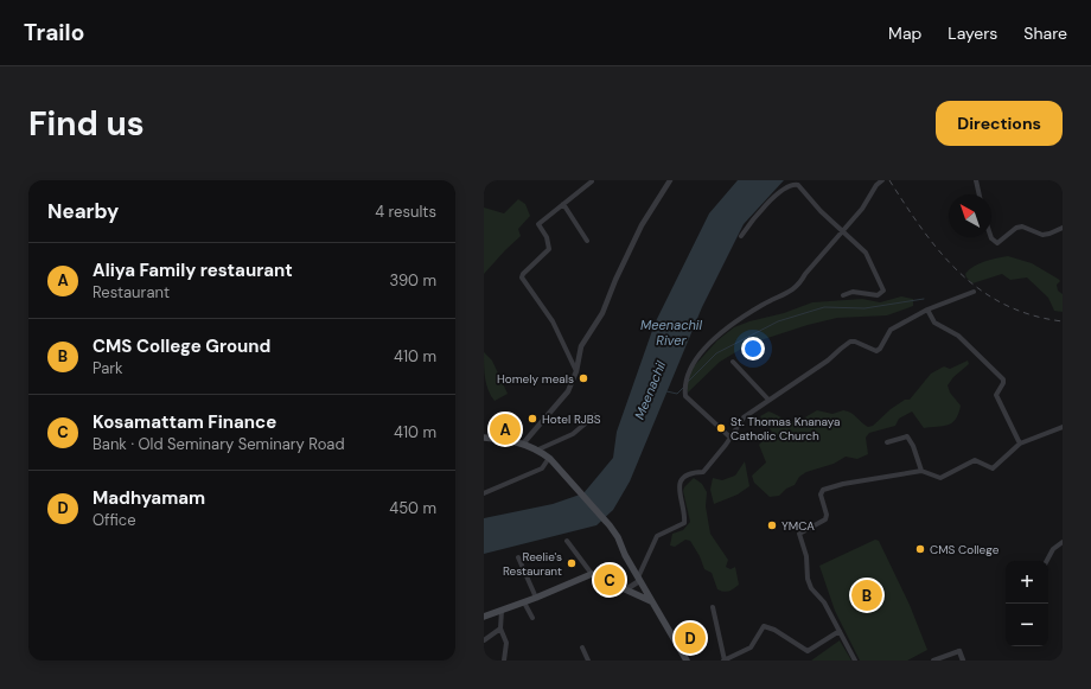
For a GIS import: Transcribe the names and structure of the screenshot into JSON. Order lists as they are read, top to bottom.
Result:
{
  "water": ["Meenachil River", "Meenachil"],
  "places": [
    "Homely meals",
    "Hotel RJBS",
    "St. Thomas Knanaya Catholic Church",
    "YMCA",
    "CMS College",
    "Reelie's Restaurant"
  ],
  "north": "top left",
  "page": {
    "header": "Trailo",
    "nav": ["Map", "Layers", "Share"],
    "buttons": "Directions",
    "title": "Find us",
    "heading": ["Nearby", "4 results"],
    "list": [
      {
        "mark": "A",
        "name": "Aliya Family restaurant",
        "note": "Restaurant",
        "value": "390 m"
      },
      {
        "mark": "B",
        "name": "CMS College Ground",
        "note": "Park",
        "value": "410 m"
      },
      {
        "mark": "C",
        "name": "Kosamattam Finance",
        "note": "Bank · Old Seminary Seminary Road",
        "value": "410 m"
      },
      {
        "mark": "D",
        "name": "Madhyamam",
        "note": "Office",
        "value": "450 m"
      }
    ],
    "pins": [
      "A",
      "C",
      "B",
      "D"
    ],
    "map_buttons": ["+", "−"]
  }
}
